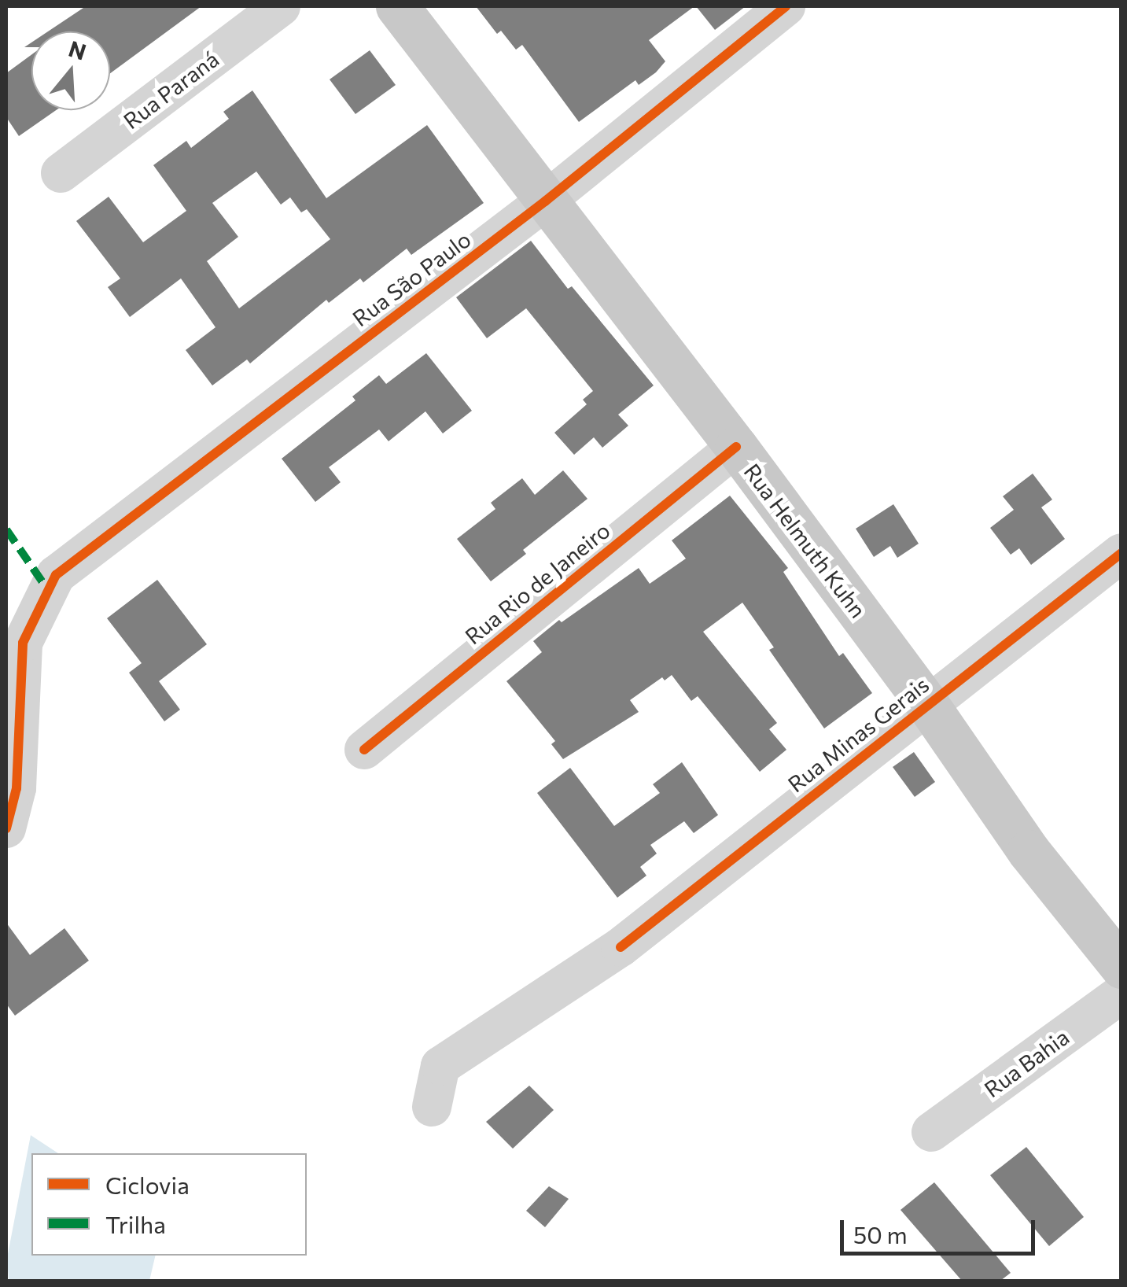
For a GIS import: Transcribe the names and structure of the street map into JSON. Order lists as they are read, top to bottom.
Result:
{
  "streets": {
    "main road": ["Rua Helmuth Kuhn"],
    "street": [
      "Rua Paraná",
      "Rua São Paulo",
      "Rua Rio de Janeiro",
      "Rua Minas Gerais",
      "Rua Bahia"
    ]
  },
  "crossings": [
    ["Rua São Paulo", "Rua Helmuth Kuhn"],
    ["Rua Helmuth Kuhn", "Rua Rio de Janeiro"],
    ["Rua Helmuth Kuhn", "Rua Minas Gerais"]
  ],
  "legend": ["Ciclovia", "Trilha"],
  "scale_bar": "50 m",
  "north": "top"
}
